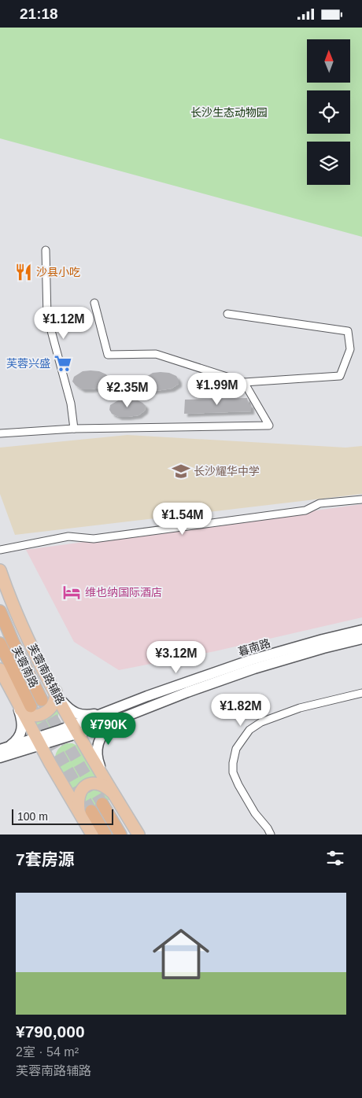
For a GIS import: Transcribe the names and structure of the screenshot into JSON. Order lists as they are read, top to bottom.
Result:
{
  "streets": {
    "highway": ["芙蓉南路"],
    "main road": ["暮南路", "芙蓉南路辅路"]
  },
  "crossings": [
    ["暮南路", "芙蓉南路辅路"]
  ],
  "parks": ["长沙生态动物园"],
  "places": {
    "restaurant": ["沙县小吃"],
    "supermarket": ["芙蓉兴盛"],
    "school or university": ["长沙耀华中学"],
    "hotel": ["维也纳国际酒店"]
  },
  "scale_bar": "100 m",
  "north": "top",
  "page": {
    "status": "21:18",
    "price": [
      "¥1.12M",
      "¥1.99M",
      "¥2.35M",
      "¥1.54M",
      "¥3.12M",
      "¥1.82M",
      "¥790K"
    ],
    "scale": "100 m",
    "heading": "7套房源",
    "list": [
      {
        "name": "¥790,000",
        "note": "2室 · 54 m² · 芙蓉南路辅路"
      }
    ]
  }
}
